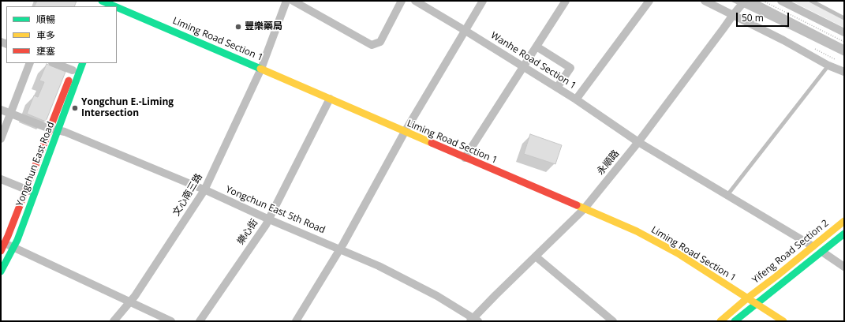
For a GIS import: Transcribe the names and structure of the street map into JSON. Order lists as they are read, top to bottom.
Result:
{
  "streets": {
    "main road": ["Liming Road Section 1", "Yongchun East Road", "Yifeng Road Section 2"],
    "street": [
      "Wanhe Road Section 1",
      "永順路",
      "文心南三路",
      "Yongchun East 5th Road",
      "樂心街"
    ]
  },
  "crossings": [
    ["Liming Road Section 1", "永順路"],
    ["Liming Road Section 1", "文心南三路"],
    ["Liming Road Section 1", "樂心街"],
    ["Liming Road Section 1", "Yifeng Road Section 2"],
    ["Wanhe Road Section 1", "永順路"],
    ["Wanhe Road Section 1", "Yifeng Road Section 2"],
    ["永順路", "Yongchun East 5th Road"],
    ["Yongchun East Road", "Yongchun East 5th Road"],
    ["文心南三路", "Yongchun East 5th Road"],
    ["Yongchun East 5th Road", "樂心街"]
  ],
  "places": ["豐樂藥局", "Yongchun E.-Liming Intersection"],
  "legend": ["順暢", "車多", "壅塞"],
  "scale_bar": "50 m"
}
